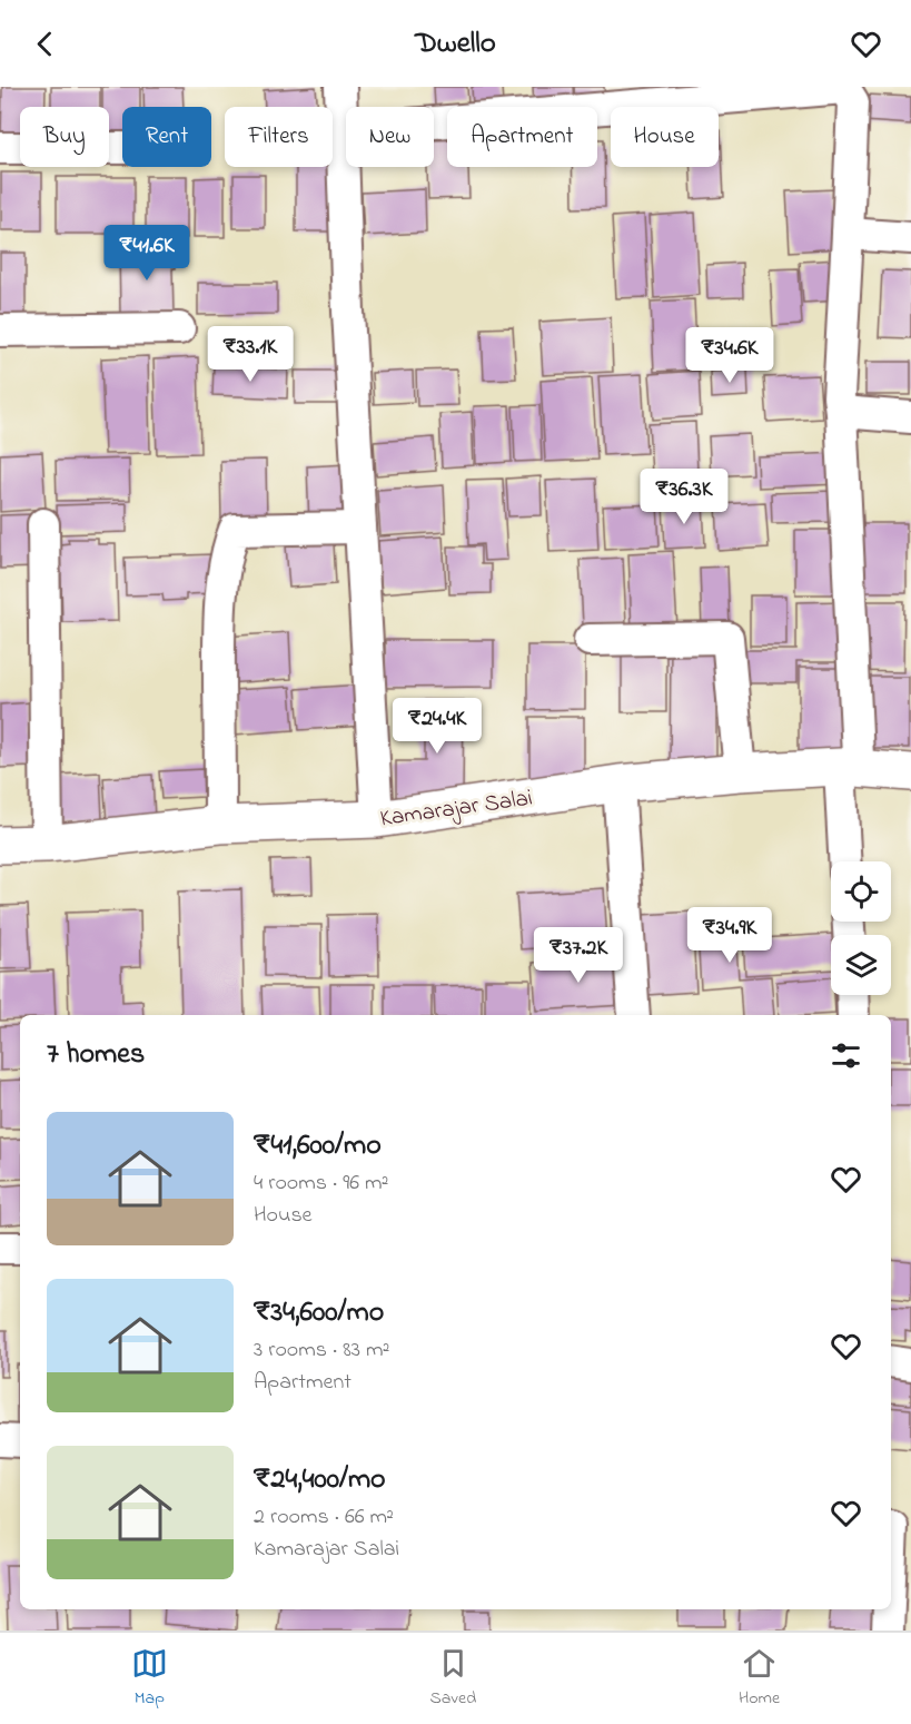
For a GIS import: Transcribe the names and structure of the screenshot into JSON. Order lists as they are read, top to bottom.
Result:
{
  "streets": {
    "main road": ["Kamarajar Salai"]
  },
  "page": {
    "header": "Dwello",
    "chip": [
      "Buy",
      "Rent",
      "Filters",
      "New",
      "Apartment",
      "House"
    ],
    "price": [
      "₹41.6K",
      "₹33.1K",
      "₹34.6K",
      "₹36.3K",
      "₹24.4K",
      "₹34.9K",
      "₹37.2K"
    ],
    "heading": "7 homes",
    "list": [
      {
        "name": "₹41,600/mo",
        "note": "4 rooms · 96 m² · House"
      },
      {
        "name": "₹34,600/mo",
        "note": "3 rooms · 83 m² · Apartment"
      },
      {
        "name": "₹24,400/mo",
        "note": "2 rooms · 66 m² · Kamarajar Salai"
      }
    ],
    "tabs": ["Map", "Saved", "Home"]
  }
}
